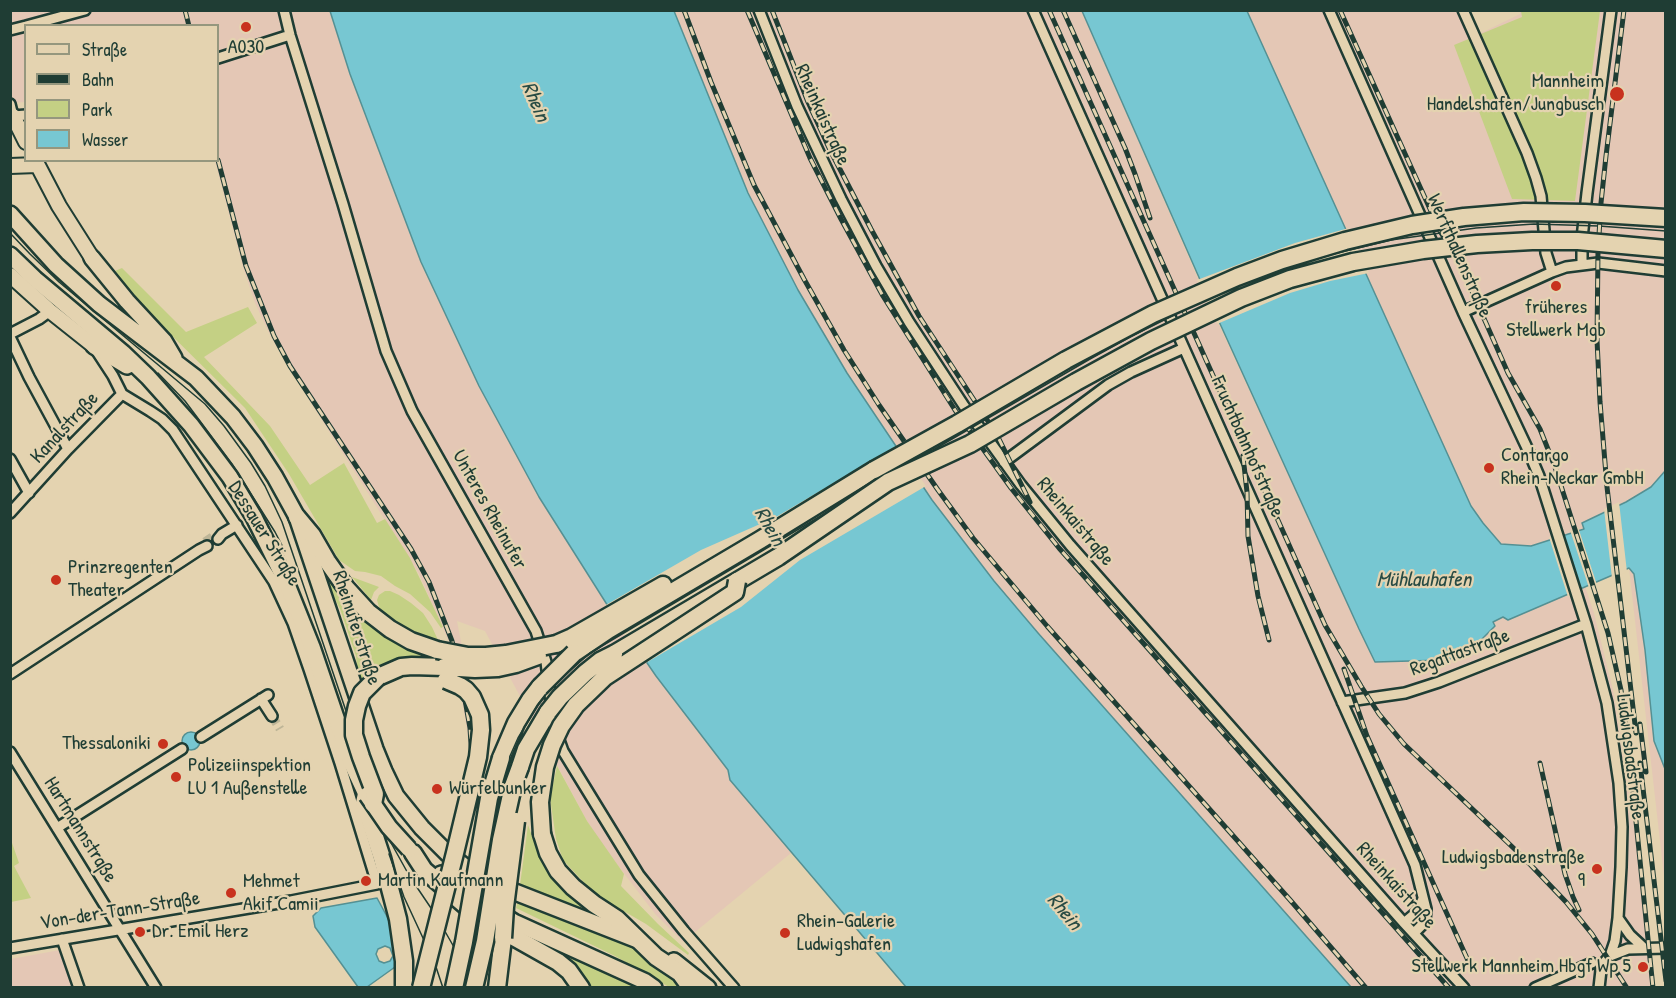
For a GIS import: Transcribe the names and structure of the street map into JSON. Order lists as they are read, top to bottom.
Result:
{
  "streets": {
    "main road": ["Rheinuferstraße"],
    "street": [
      "Rheinkaistraße",
      "Werfthallenstraße",
      "Kanalstraße",
      "Fruchtbahnhofstraße",
      "Unteres Rheinufer",
      "Dessauer Straße",
      "Regattastraße",
      "Ludwigsbadstraße",
      "Hartmannstraße",
      "Von-der-Tann-Straße"
    ]
  },
  "crossings": [
    ["Rheinkaistraße", "Fruchtbahnhofstraße"],
    ["Werfthallenstraße", "Ludwigsbadstraße"],
    ["Kanalstraße", "Dessauer Straße"],
    ["Fruchtbahnhofstraße", "Regattastraße"],
    ["Dessauer Straße", "Von-der-Tann-Straße"],
    ["Regattastraße", "Ludwigsbadstraße"],
    ["Hartmannstraße", "Von-der-Tann-Straße"]
  ],
  "water": ["Rhein", "Mühlauhafen"],
  "places": [
    "A030",
    "Mannheim Handelshafen/Jungbusch",
    "früheres Stellwerk Mgb",
    "Contargo Rhein-Neckar GmbH",
    "Prinzregenten Theater",
    "Thessaloniki",
    "Polizeiinspektion LU 1 Außenstelle",
    "Würfelbunker",
    "Ludwigsbadenstraße 9",
    "Martin Kaufmann",
    "Mehmet Akif Camii",
    "Dr. Emil Herz",
    "Rhein-Galerie Ludwigshafen",
    "Stellwerk Mannheim Hbgf Wp 5"
  ],
  "legend": [
    "Straße",
    "Bahn",
    "Park",
    "Wasser"
  ]
}
